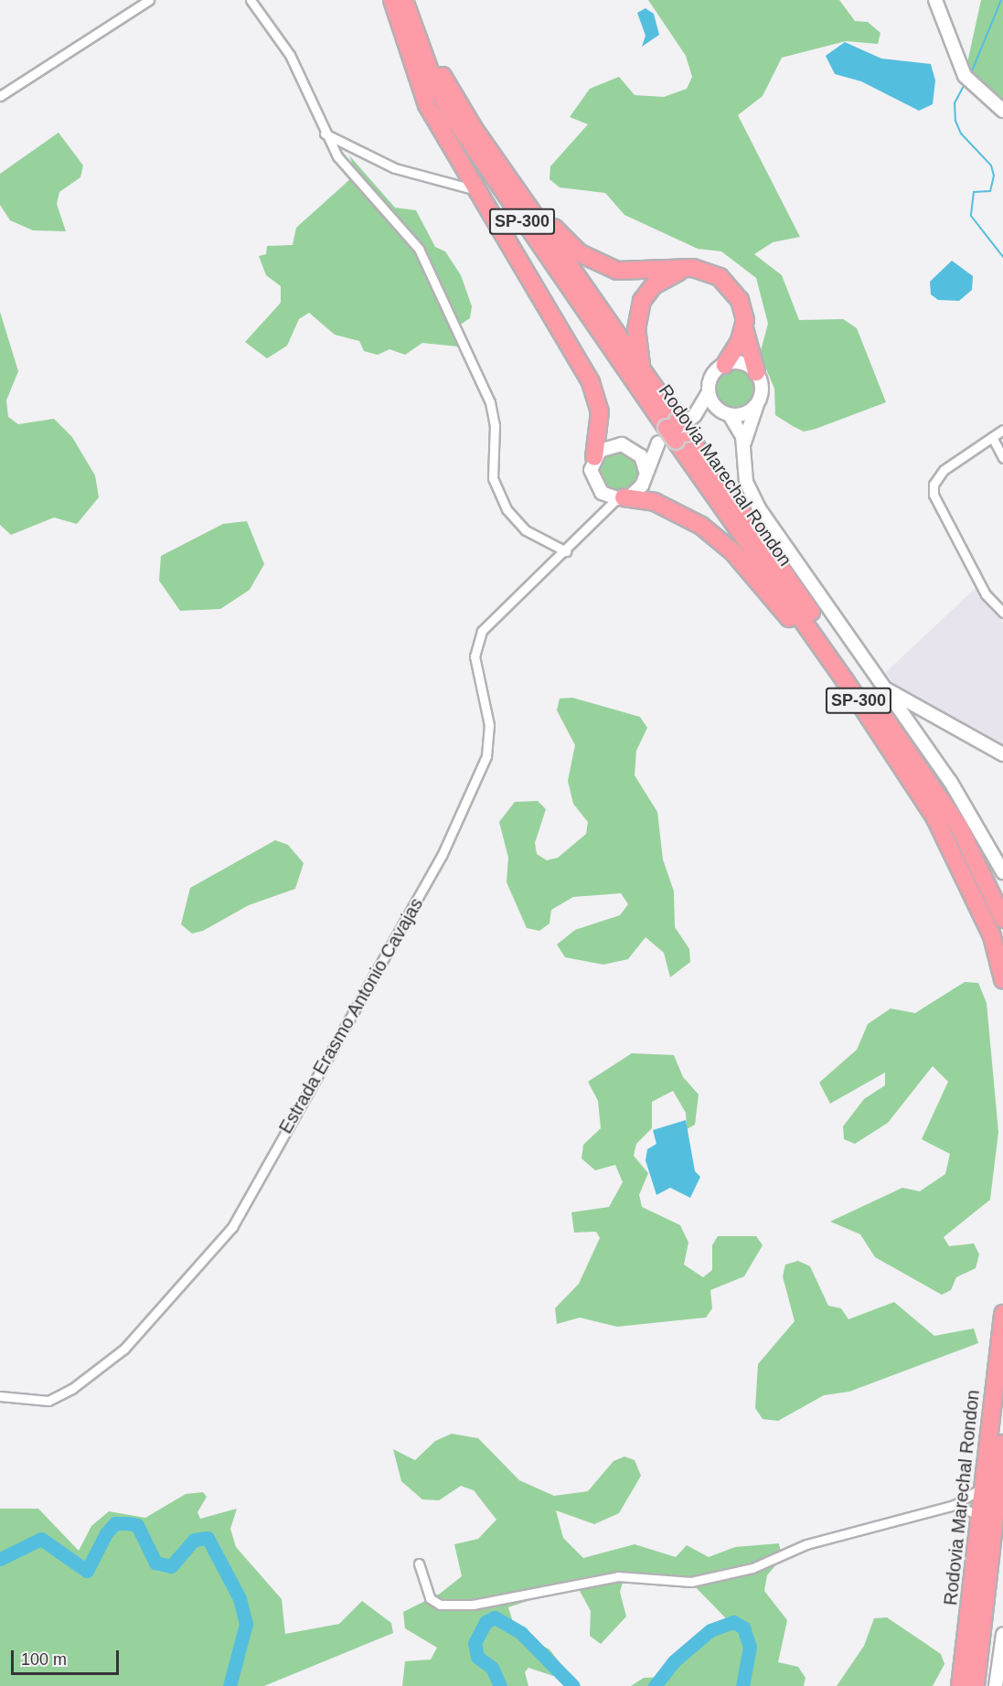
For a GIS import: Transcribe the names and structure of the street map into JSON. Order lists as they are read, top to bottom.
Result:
{
  "streets": {
    "highway": ["SP-300", "Rodovia Marechal Rondon"],
    "street": ["Estrada Erasmo Antonio Cavajas"]
  },
  "scale_bar": "100 m"
}
